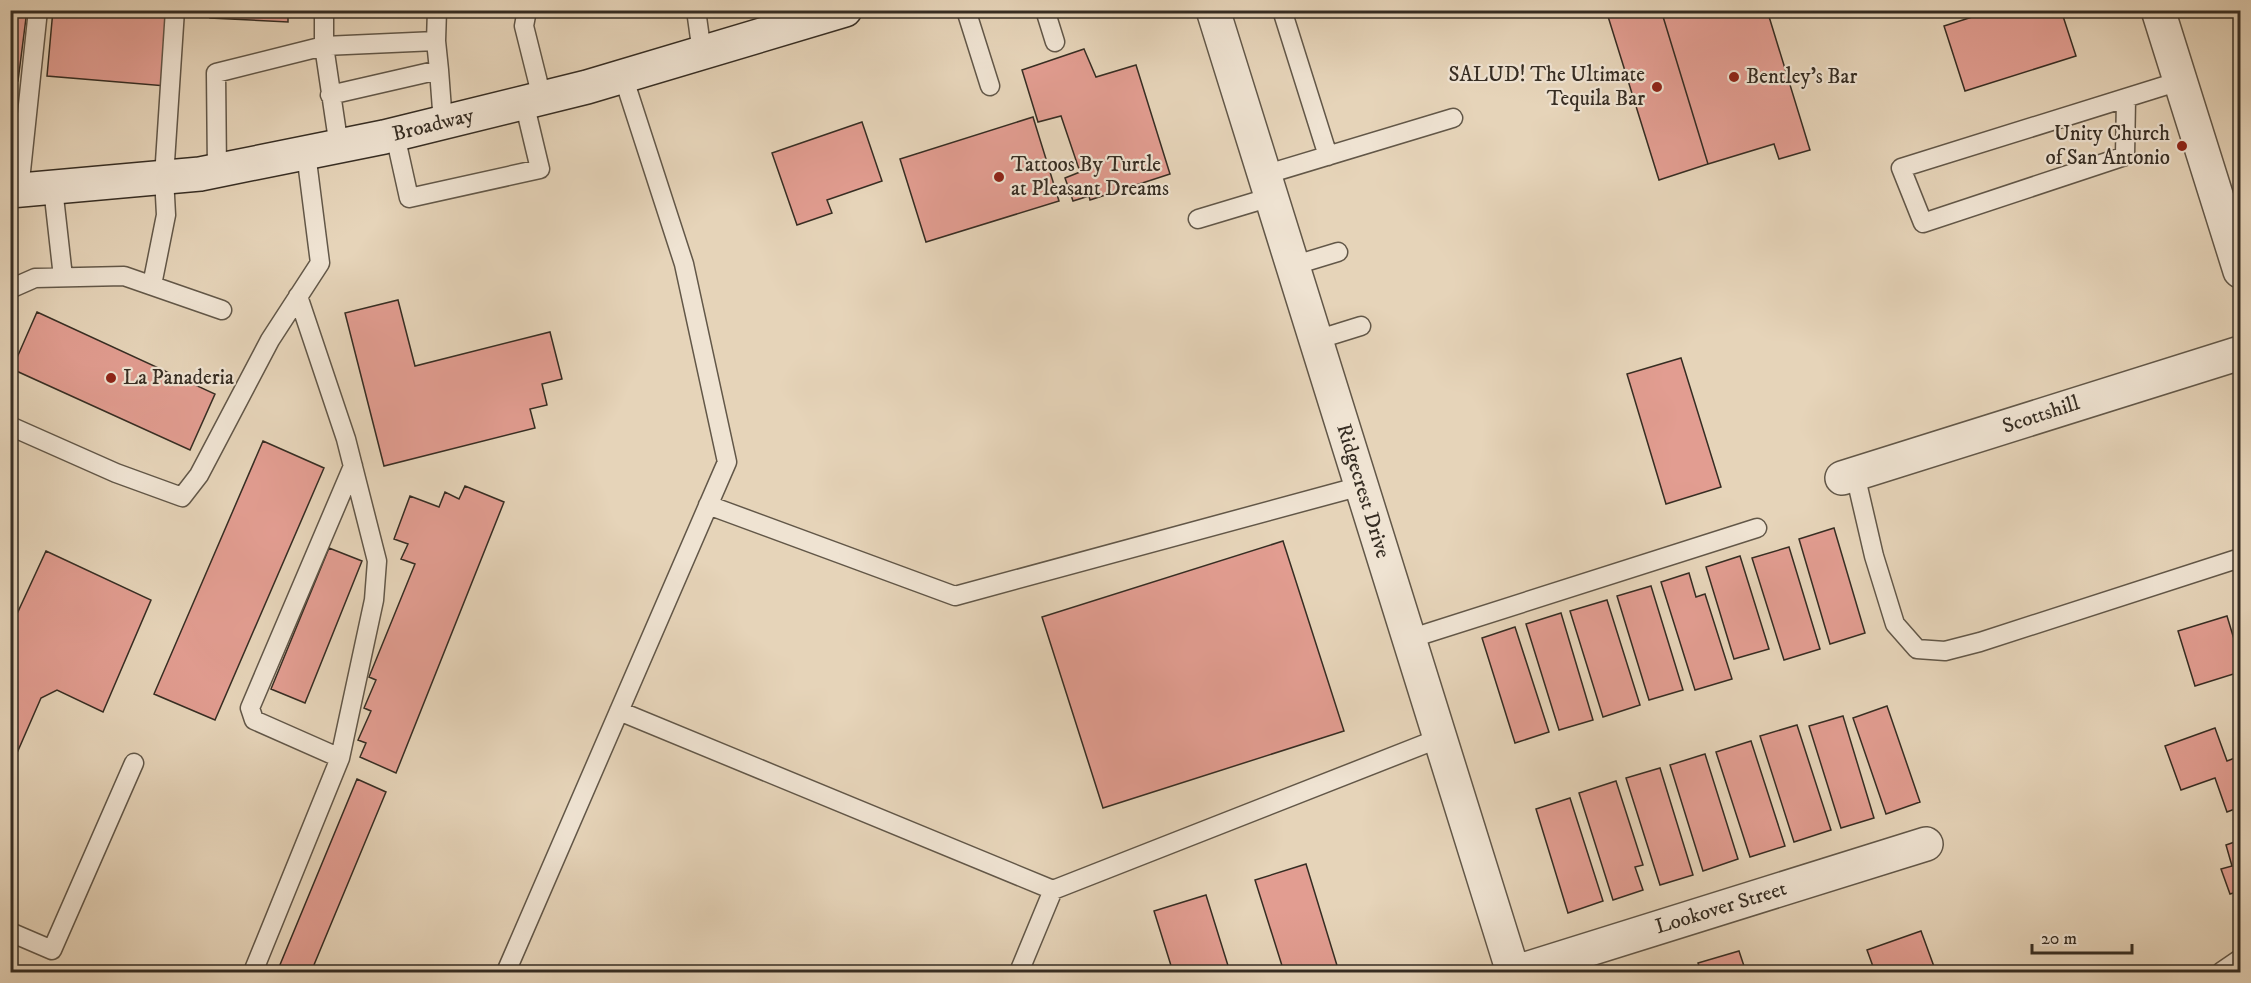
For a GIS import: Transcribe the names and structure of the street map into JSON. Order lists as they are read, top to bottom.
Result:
{
  "streets": {
    "street": [
      "Broadway",
      "Scottshill",
      "Ridgecrest Drive",
      "Lookover Street"
    ]
  },
  "crossings": [
    ["Ridgecrest Drive", "Lookover Street"]
  ],
  "places": [
    "Bentley's Bar",
    "SALUD! The Ultimate Tequila Bar",
    "Unity Church of San Antonio",
    "Tattoos By Turtle at Pleasant Dreams",
    "La Panaderia"
  ],
  "scale_bar": "20 m"
}
